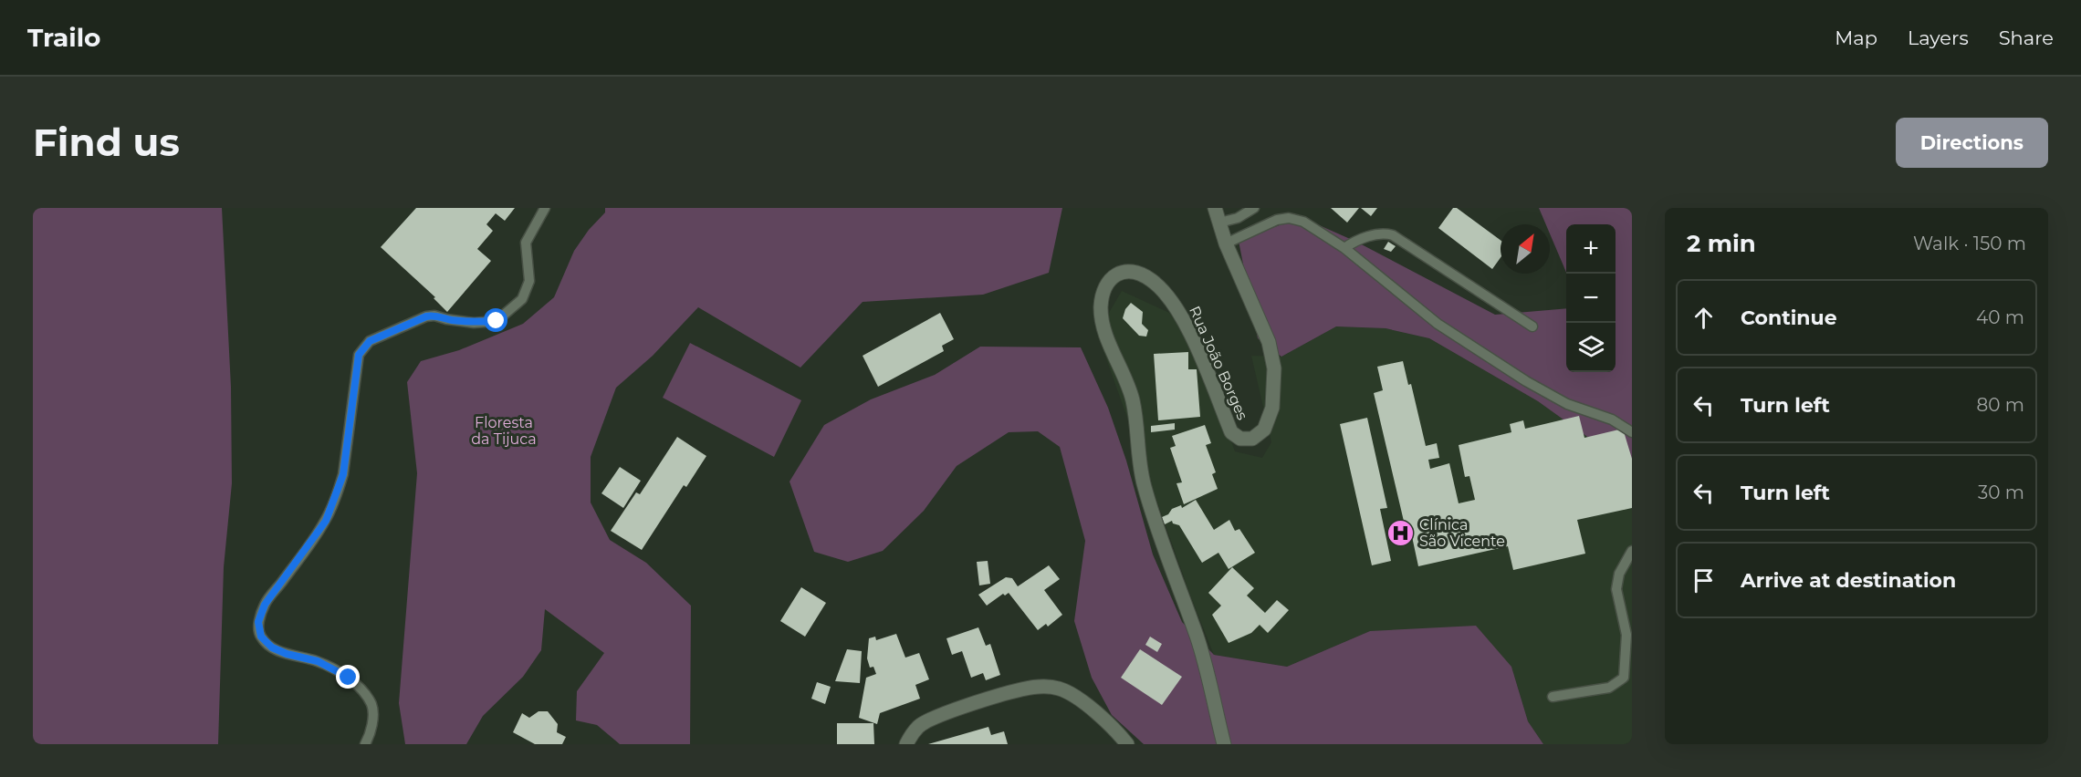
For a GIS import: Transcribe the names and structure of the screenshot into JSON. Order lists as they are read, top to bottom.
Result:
{
  "streets": {
    "street": ["Rua João Borges"]
  },
  "parks": ["Floresta da Tijuca"],
  "places": {
    "hospital": ["Clínica São Vicente"]
  },
  "north": "top right",
  "page": {
    "header": "Trailo",
    "nav": ["Map", "Layers", "Share"],
    "buttons": "Directions",
    "title": "Find us",
    "heading": ["2 min", "Walk · 150 m"],
    "map_buttons": ["+", "−"],
    "list": [
      ["Continue", "40 m"],
      ["Turn left", "80 m"],
      ["Turn left", "30 m"],
      "Arrive at destination"
    ]
  }
}
